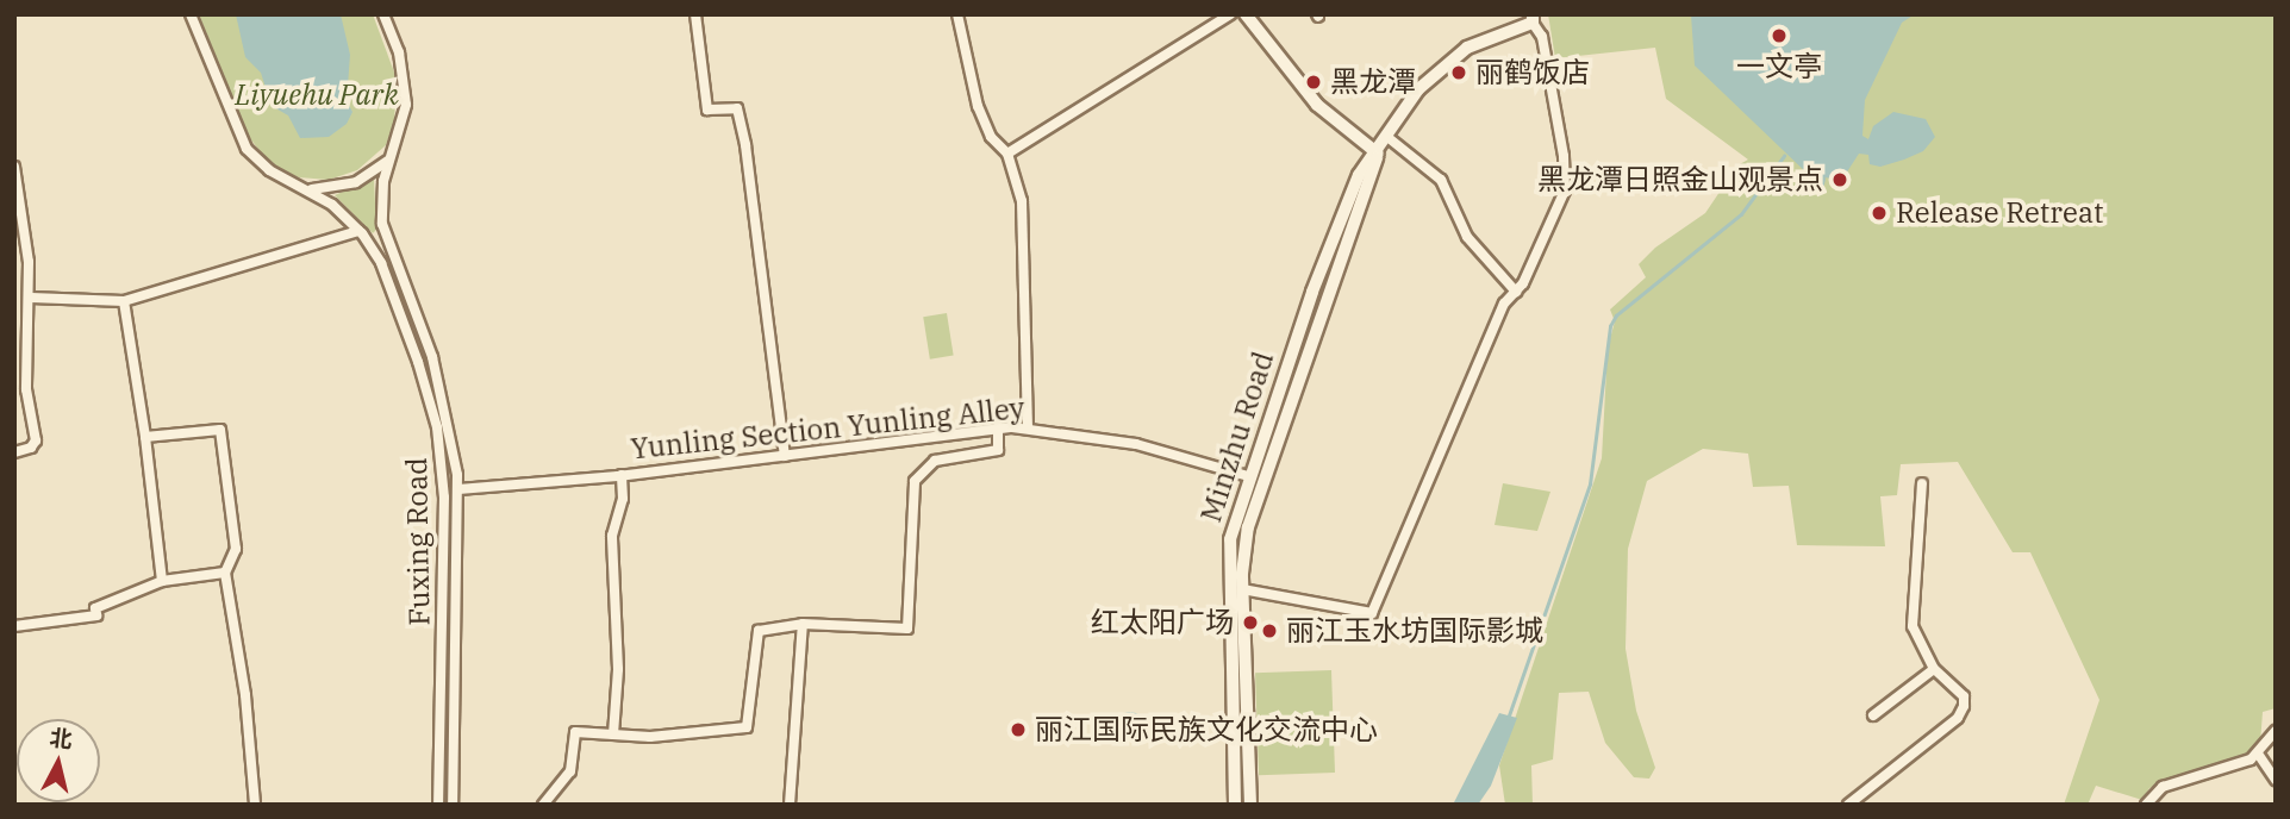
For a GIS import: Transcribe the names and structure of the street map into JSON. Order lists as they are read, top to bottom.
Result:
{
  "streets": {
    "main road": ["Minzhu Road"],
    "street": ["Yunling Section Yunling Alley", "Fuxing Road"]
  },
  "crossings": [
    ["Yunling Section Yunling Alley", "Minzhu Road"],
    ["Yunling Section Yunling Alley", "Fuxing Road"]
  ],
  "parks": ["Liyuehu Park"],
  "places": [
    "一文亭",
    "丽鹤饭店",
    "黑龙潭",
    "黑龙潭日照金山观景点",
    "Release Retreat",
    "红太阳广场",
    "丽江玉水坊国际影城",
    "丽江国际民族文化交流中心"
  ],
  "north": "top"
}
